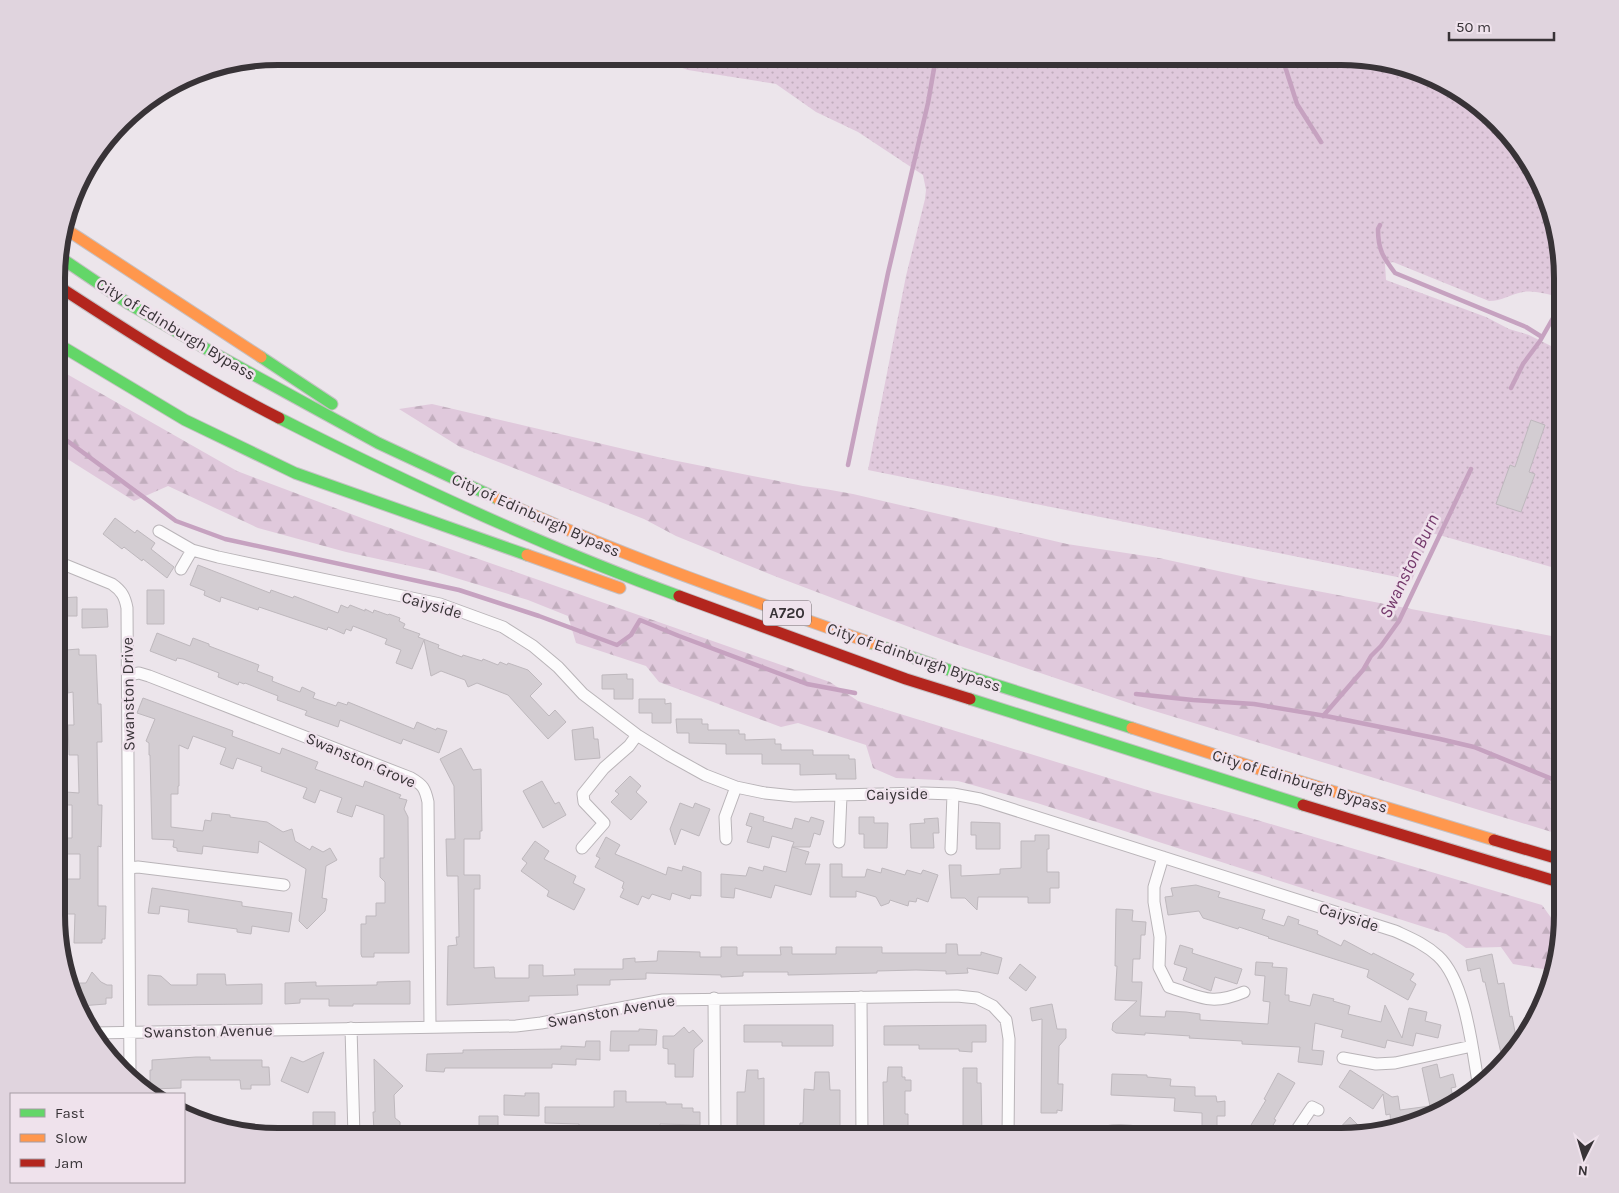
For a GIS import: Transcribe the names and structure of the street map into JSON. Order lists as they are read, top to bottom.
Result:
{
  "streets": {
    "highway": ["City of Edinburgh Bypass", "A720"],
    "street": [
      "Caiyside",
      "Swanston Drive",
      "Swanston Grove",
      "Swanston Avenue"
    ]
  },
  "crossings": [
    ["Swanston Drive", "Swanston Grove"],
    ["Swanston Drive", "Swanston Avenue"],
    ["Swanston Grove", "Swanston Avenue"]
  ],
  "water": ["Swanston Burn"],
  "legend": ["Fast", "Slow", "Jam"],
  "scale_bar": "50 m",
  "north": "bottom"
}
